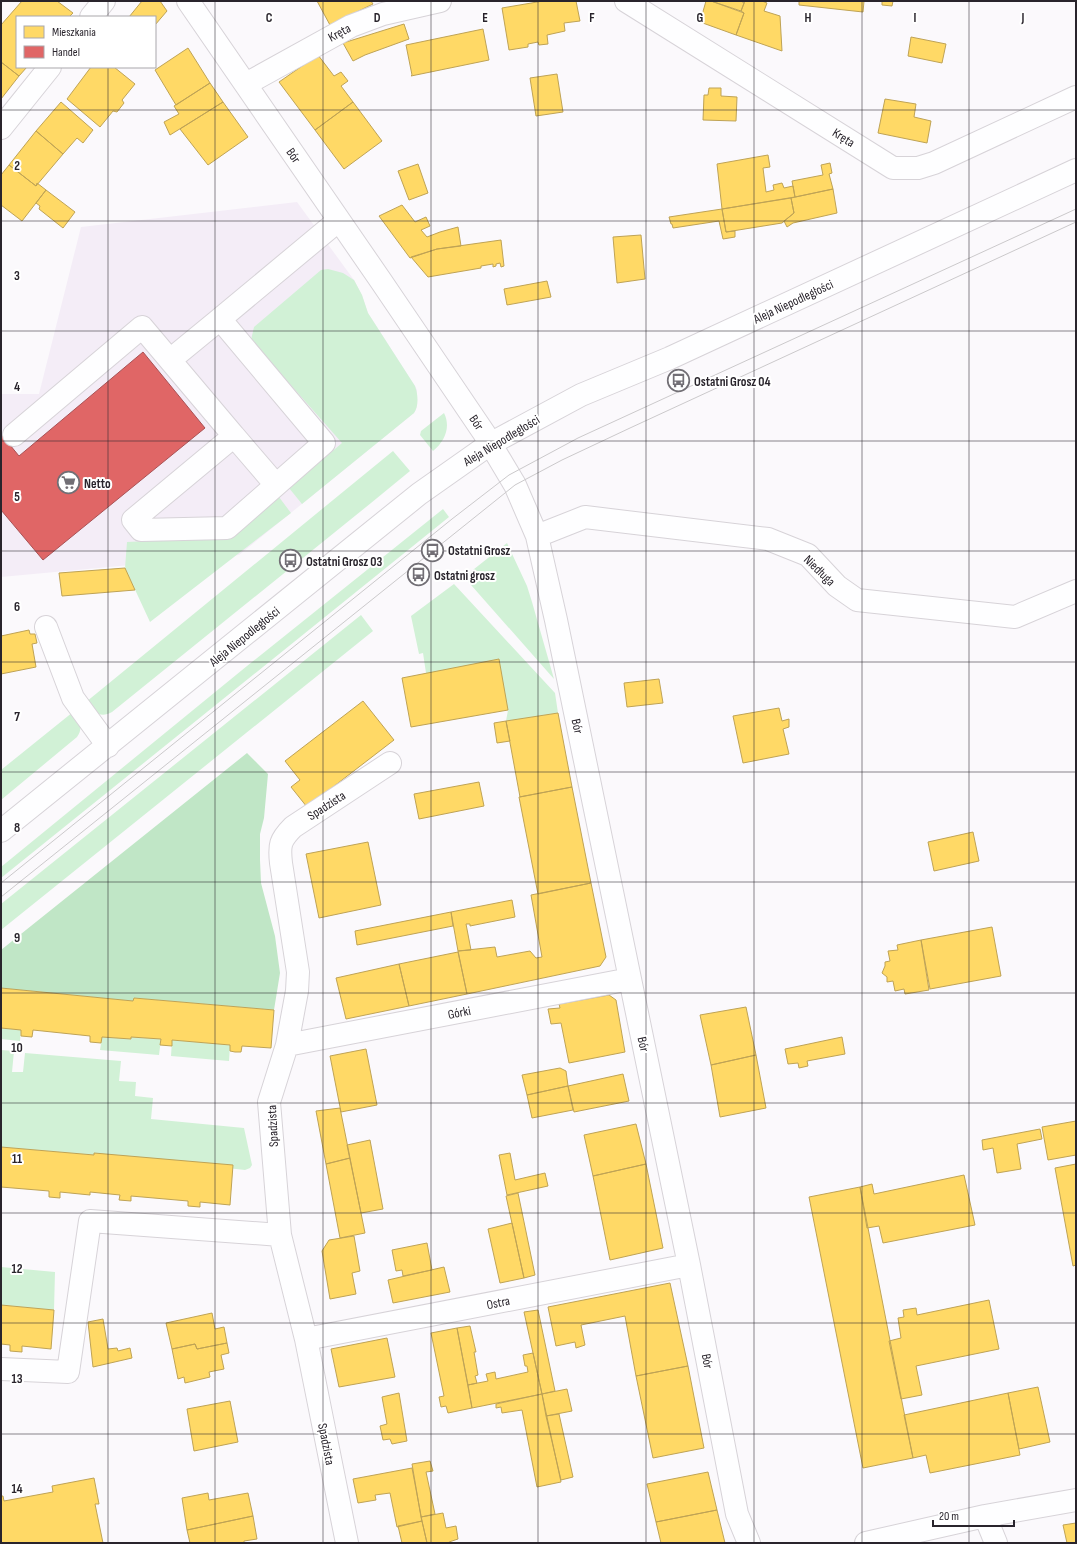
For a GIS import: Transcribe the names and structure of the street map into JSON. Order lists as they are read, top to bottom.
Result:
{
  "streets": {
    "street": [
      "Kręta",
      "Bór",
      "Aleja Niepodległości",
      "Niedługa",
      "Spadzista",
      "Górki",
      "Ostra"
    ]
  },
  "crossings": [
    ["Kręta", "Bór"],
    ["Bór", "Aleja Niepodległości"],
    ["Bór", "Niedługa"],
    ["Bór", "Górki"],
    ["Bór", "Ostra"],
    ["Spadzista", "Górki"],
    ["Spadzista", "Ostra"]
  ],
  "places": {
    "bus stop": [
      "Ostatni Grosz 04",
      "Ostatni Grosz",
      "Ostatni Grosz 03",
      "Ostatni grosz"
    ],
    "supermarket": ["Netto"]
  },
  "legend": ["Mieszkania", "Handel"],
  "scale_bar": "20 m",
  "grid": {
    "columns": [
      "C",
      "D",
      "E",
      "F",
      "G",
      "H",
      "I",
      "J"
    ],
    "rows": [
      "2",
      "3",
      "4",
      "5",
      "6",
      "7",
      "8",
      "9",
      "10",
      "11",
      "12",
      "13",
      "14"
    ]
  }
}
